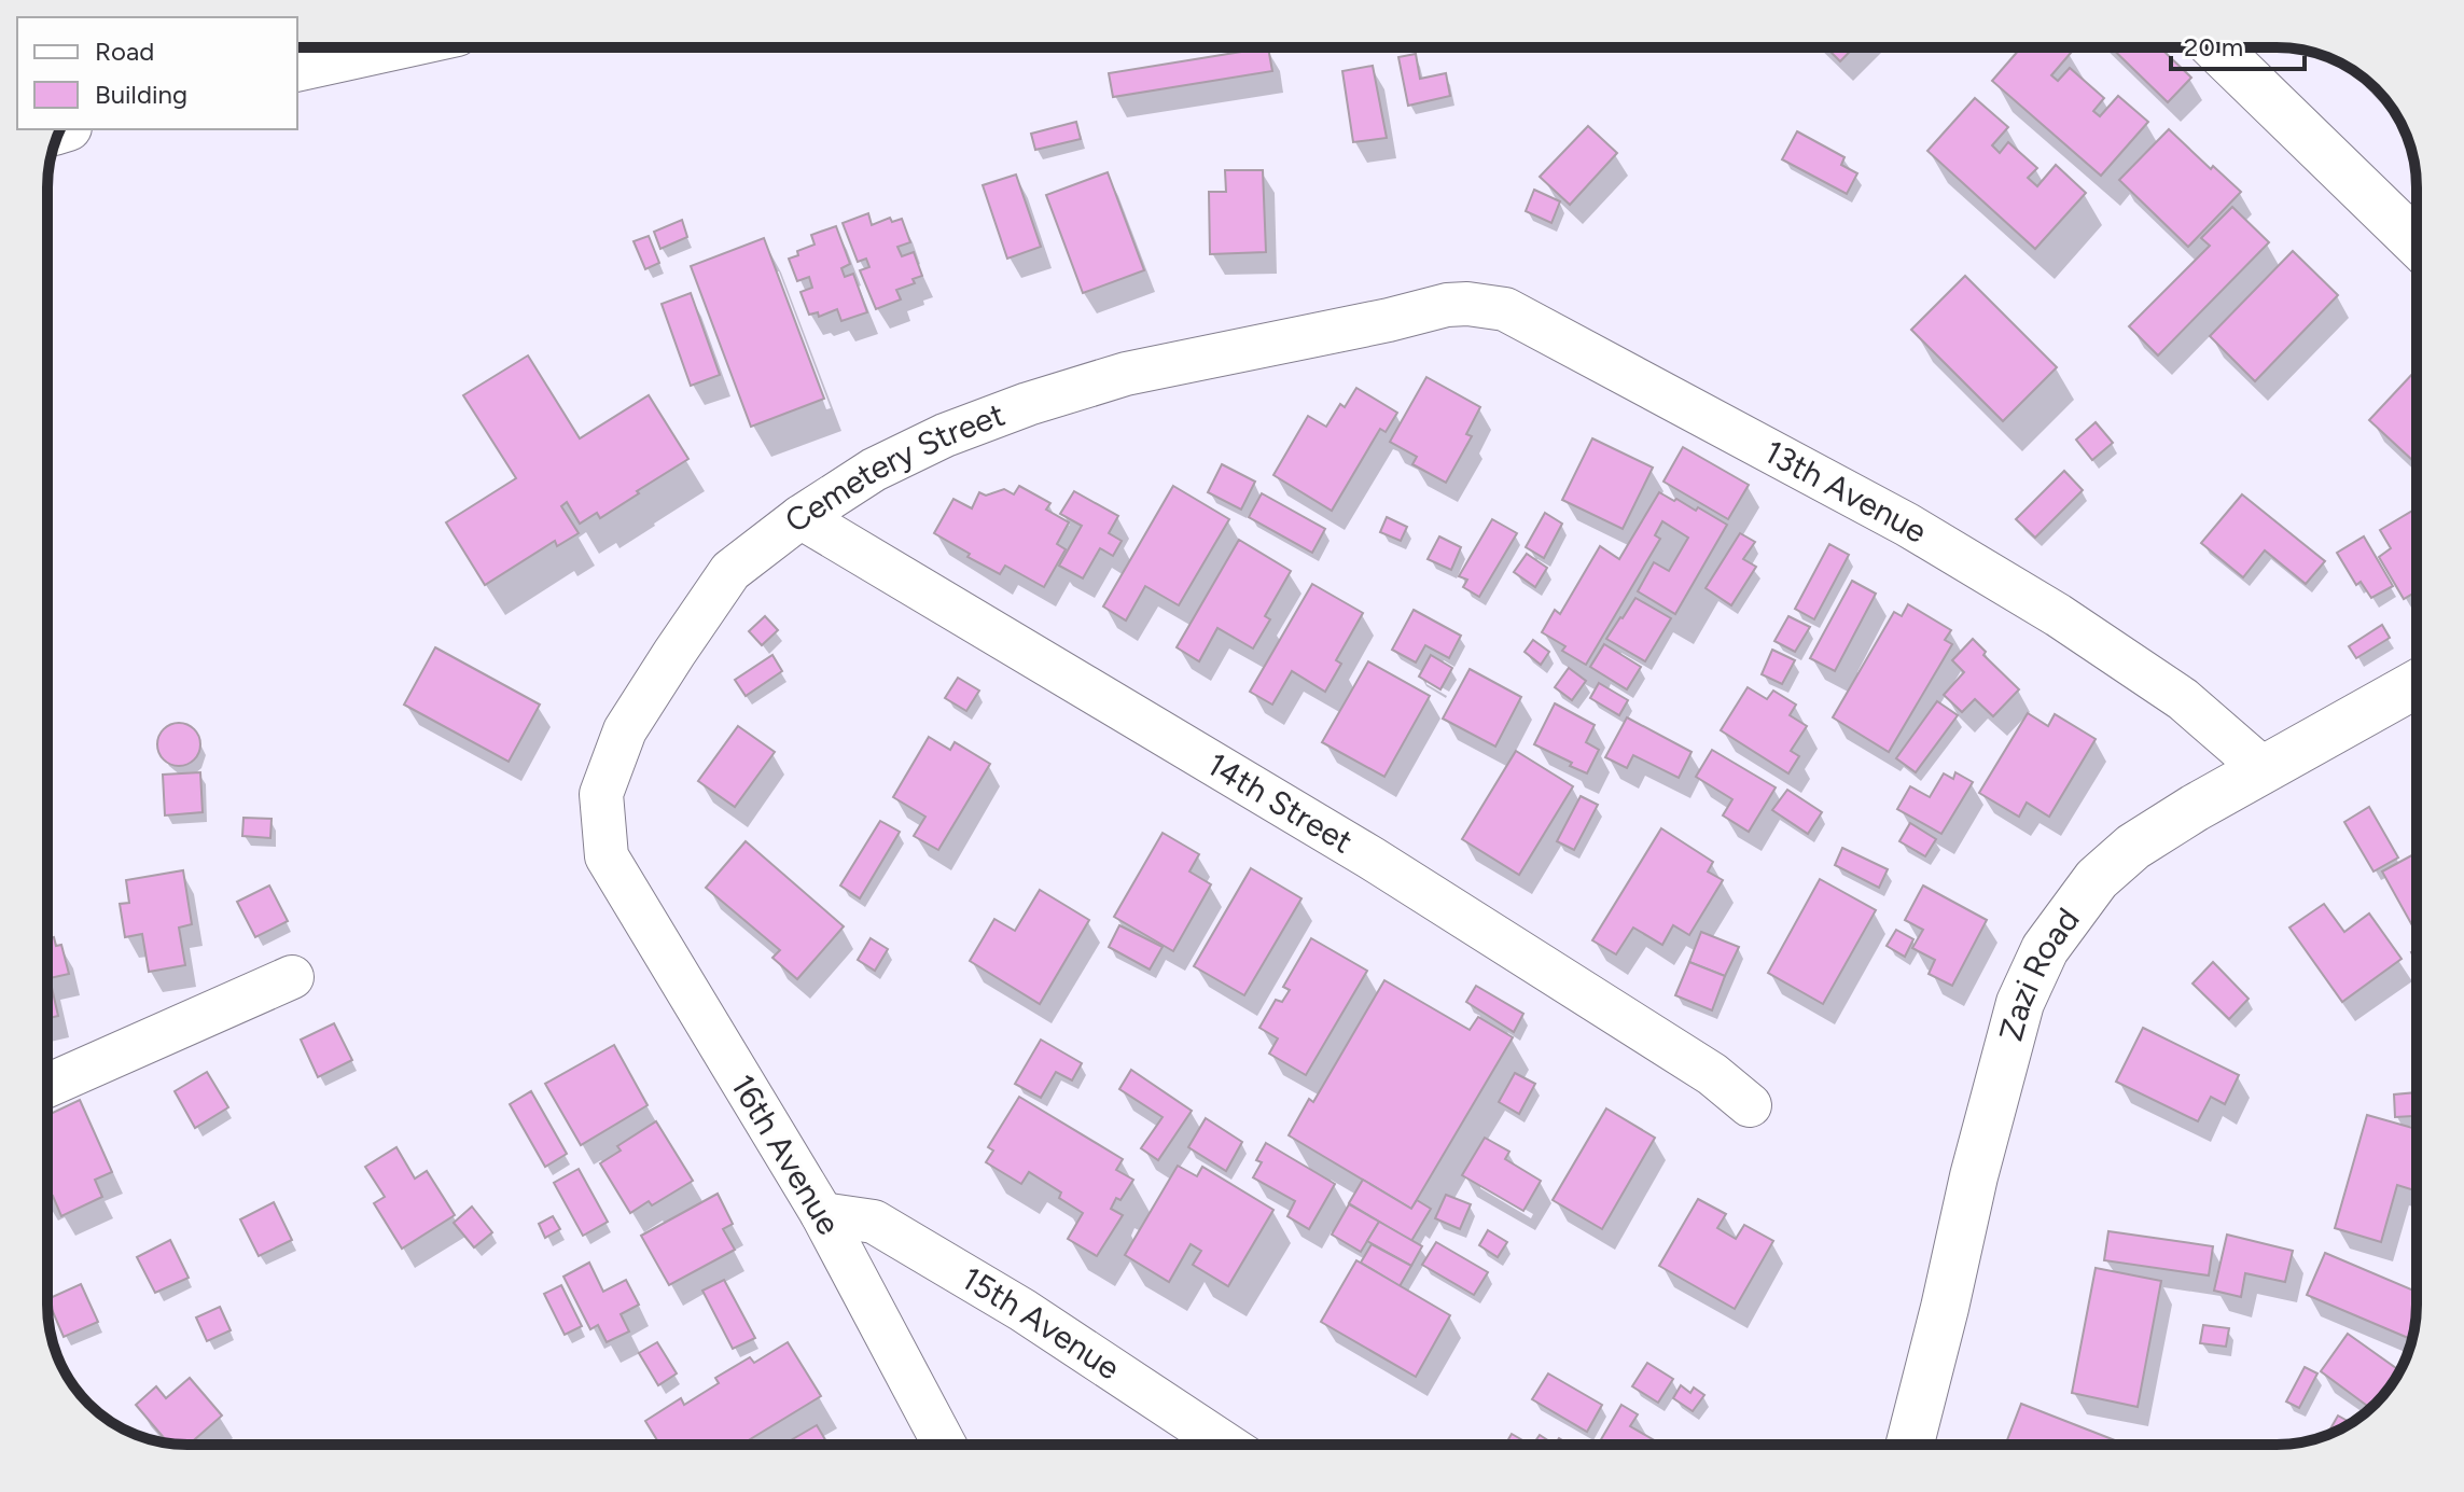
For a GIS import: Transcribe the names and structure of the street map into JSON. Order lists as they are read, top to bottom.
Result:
{
  "streets": {
    "street": [
      "Cemetery Street",
      "13th Avenue",
      "14th Street",
      "Zazi Road",
      "16th Avenue",
      "15th Avenue"
    ]
  },
  "crossings": [
    ["Cemetery Street", "13th Avenue"],
    ["Cemetery Street", "14th Street"],
    ["Cemetery Street", "16th Avenue"],
    ["13th Avenue", "Zazi Road"],
    ["16th Avenue", "15th Avenue"]
  ],
  "legend": ["Road", "Building"],
  "scale_bar": "20 m"
}
